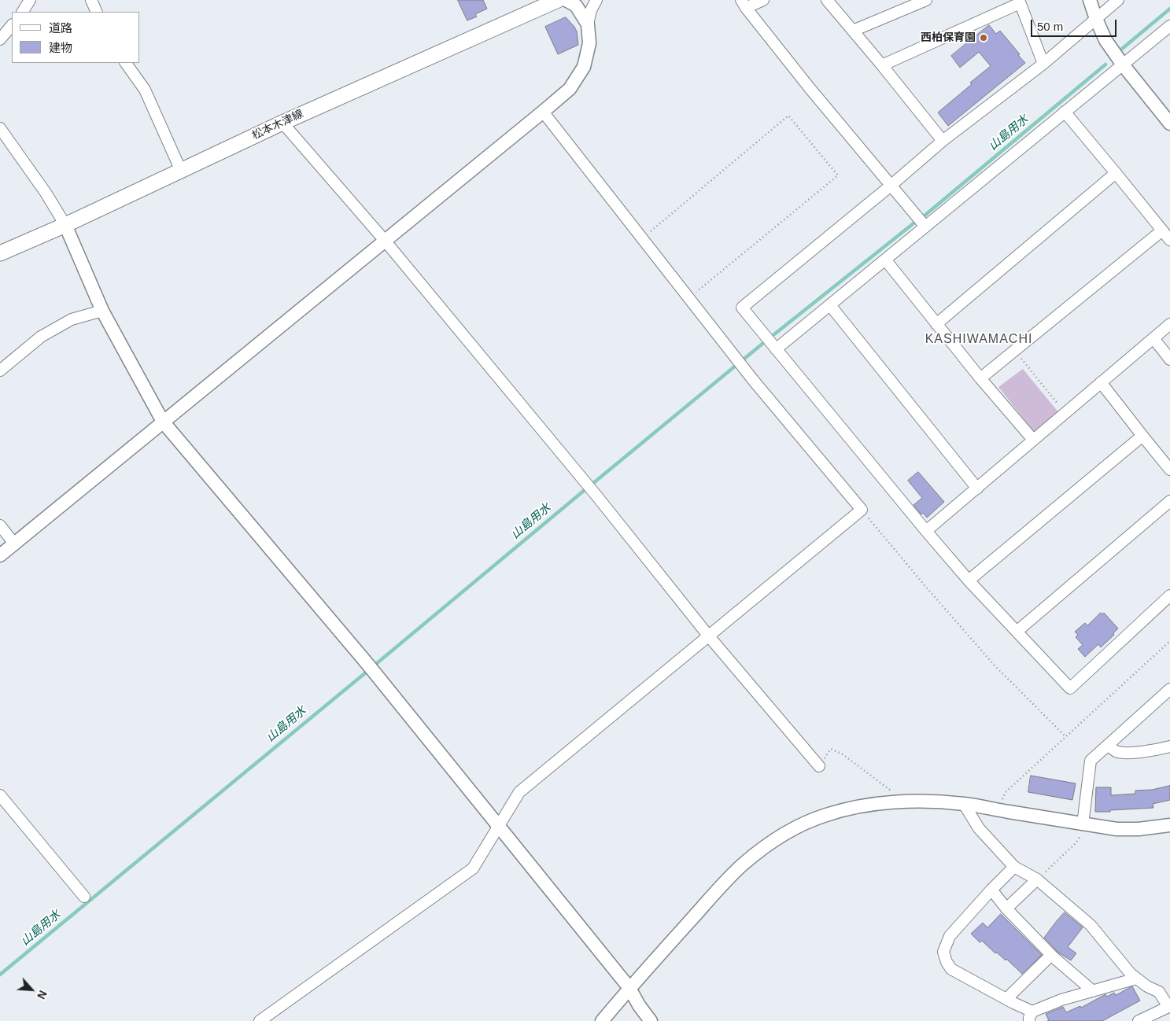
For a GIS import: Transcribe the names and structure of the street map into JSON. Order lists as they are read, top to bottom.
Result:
{
  "streets": {
    "main road": ["松本木津線"]
  },
  "districts": ["KASHIWAMACHI"],
  "water": ["山島用水"],
  "places": ["西柏保育園"],
  "legend": ["道路", "建物"],
  "scale_bar": "50 m",
  "north": "bottom right"
}
